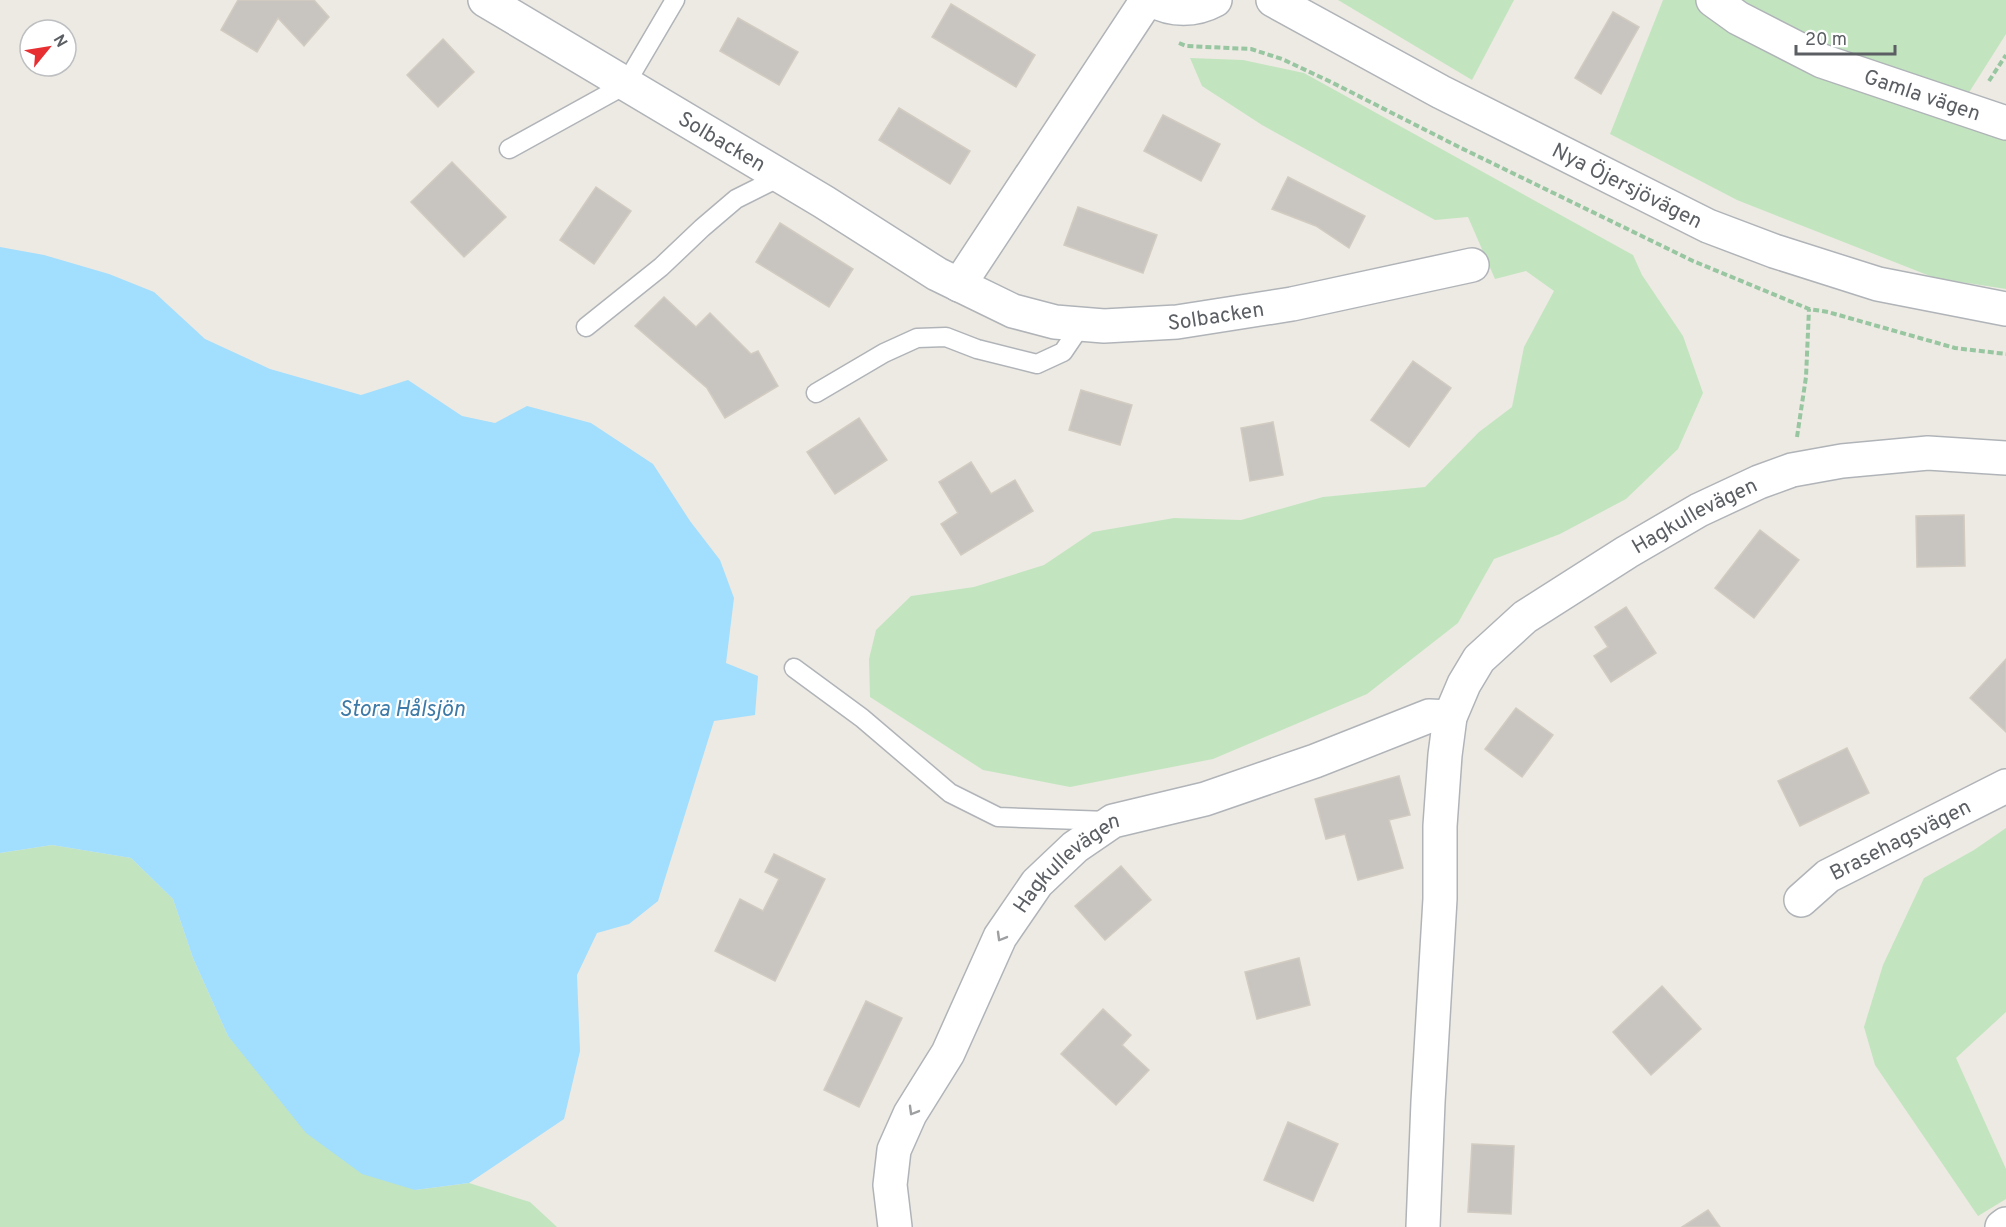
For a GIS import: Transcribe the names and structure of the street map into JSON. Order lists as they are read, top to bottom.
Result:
{
  "streets": {
    "street": [
      "Gamla vägen",
      "Solbacken",
      "Nya Öjersjövägen",
      "Hagkullevägen",
      "Brasehagsvägen"
    ]
  },
  "water": ["Stora Hålsjön"],
  "scale_bar": "20 m",
  "north": "top right"
}
